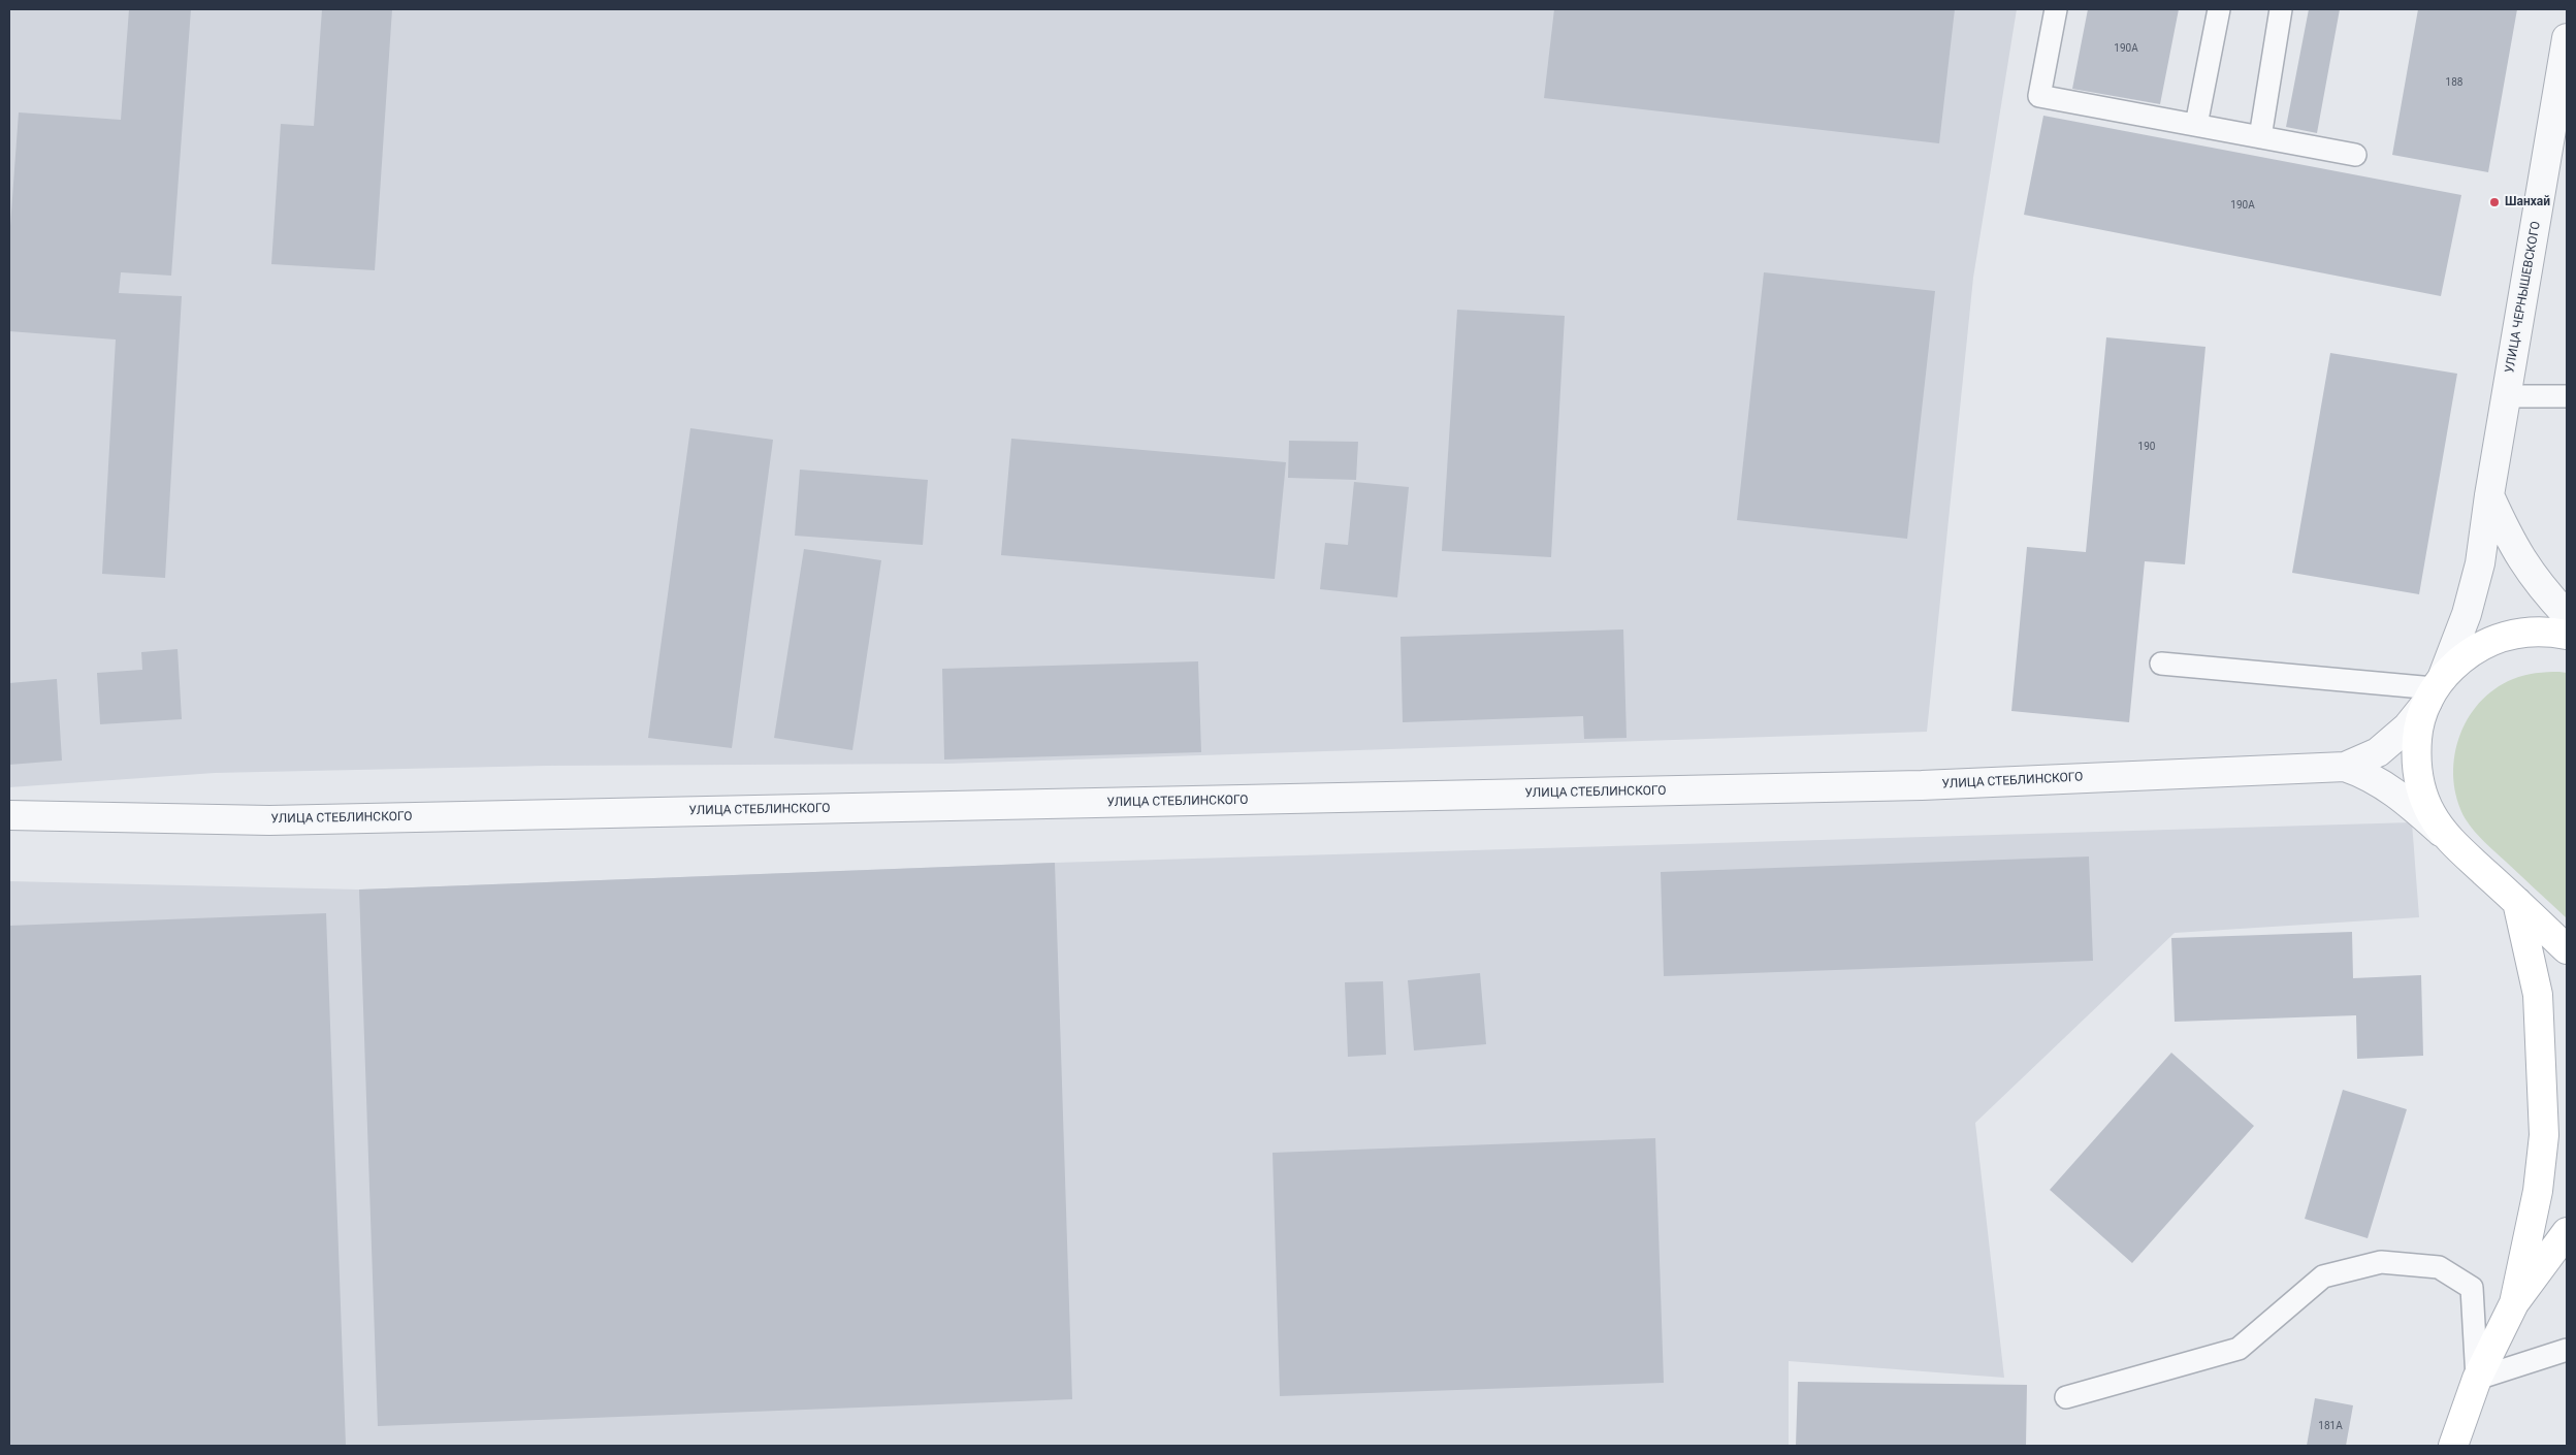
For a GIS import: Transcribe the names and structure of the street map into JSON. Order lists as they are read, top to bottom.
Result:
{
  "streets": {
    "street": ["УЛИЦА ЧЕРНЫШЕВСКОГО", "УЛИЦА СТЕБЛИНСКОГО"]
  },
  "crossings": [
    ["УЛИЦА ЧЕРНЫШЕВСКОГО", "УЛИЦА СТЕБЛИНСКОГО"]
  ],
  "places": ["Шанхай"],
  "house_numbers": [
    "190А",
    "188",
    "190А",
    "190",
    "181А"
  ]
}
